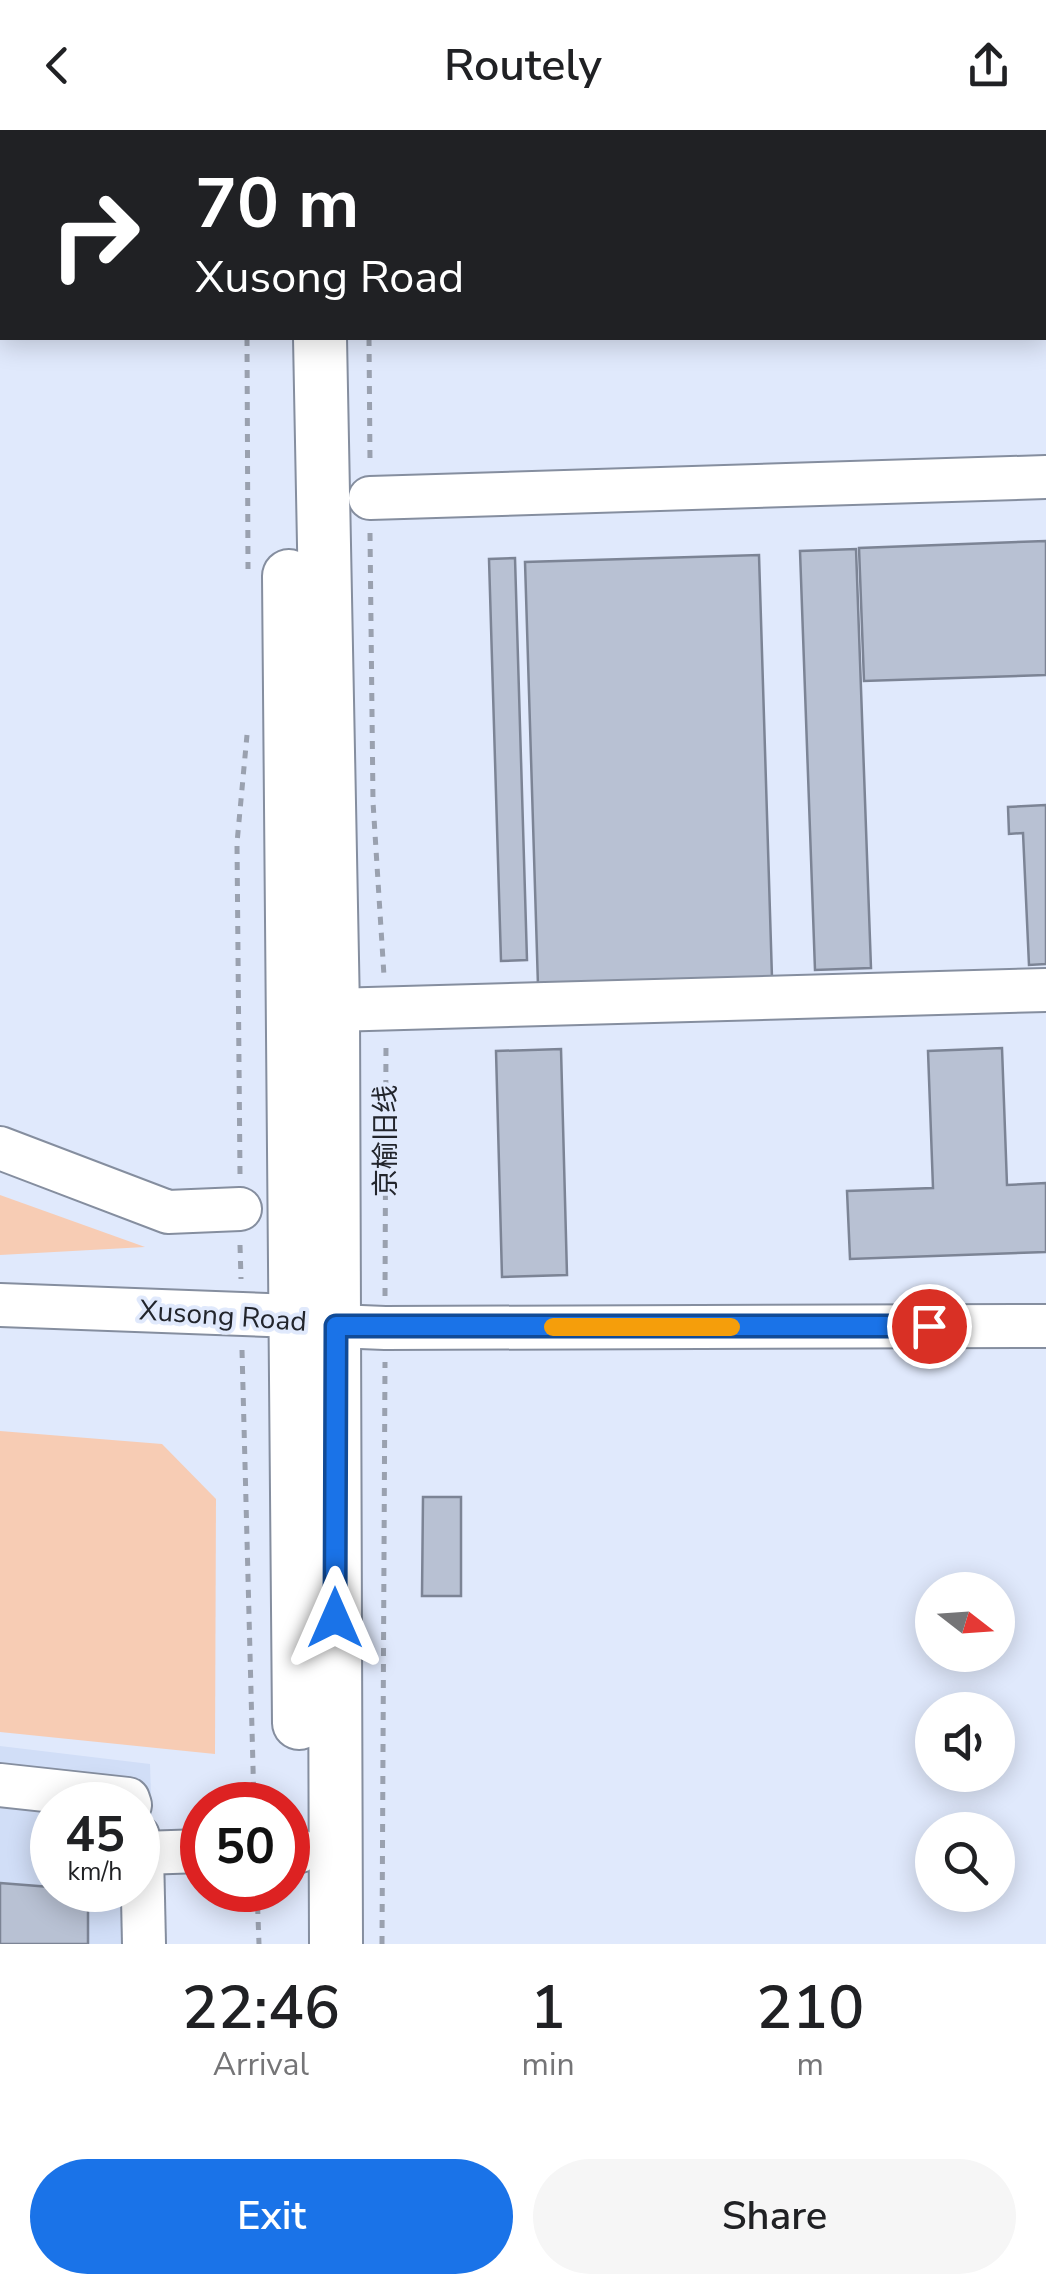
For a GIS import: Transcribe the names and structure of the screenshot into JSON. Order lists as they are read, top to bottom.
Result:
{
  "streets": {
    "main road": ["京榆旧线"],
    "street": ["Xusong Road"]
  },
  "crossings": [
    ["京榆旧线", "Xusong Road"]
  ],
  "north": "right",
  "page": {
    "header": "Routely",
    "turn": ["70 m", "Xusong Road"],
    "speed": "45 km/h",
    "limit": "50",
    "eta": [
      "22:46",
      "Arrival",
      "1",
      "min",
      "210",
      "m"
    ],
    "buttons": ["Exit", "Share"]
  }
}
